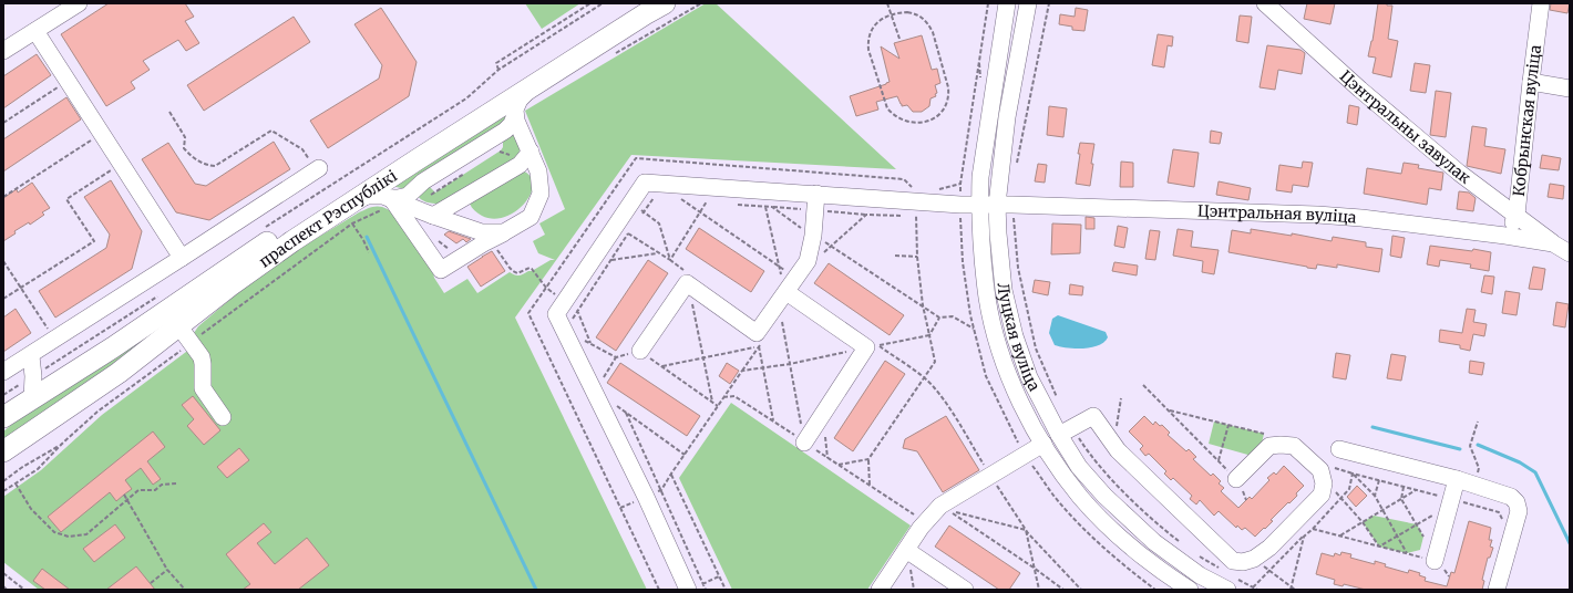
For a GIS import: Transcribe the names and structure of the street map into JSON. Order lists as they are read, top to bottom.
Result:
{
  "streets": {
    "main road": ["праспект Рэспублікі"],
    "street": [
      "Кобрынская вуліца",
      "Цэнтральны завулак",
      "Цэнтральная вуліца",
      "Луцкая вуліца"
    ]
  },
  "crossings": [
    ["Кобрынская вуліца", "Цэнтральны завулак"],
    ["Кобрынская вуліца", "Цэнтральная вуліца"],
    ["Цэнтральны завулак", "Цэнтральная вуліца"],
    ["Цэнтральная вуліца", "Луцкая вуліца"]
  ]
}
